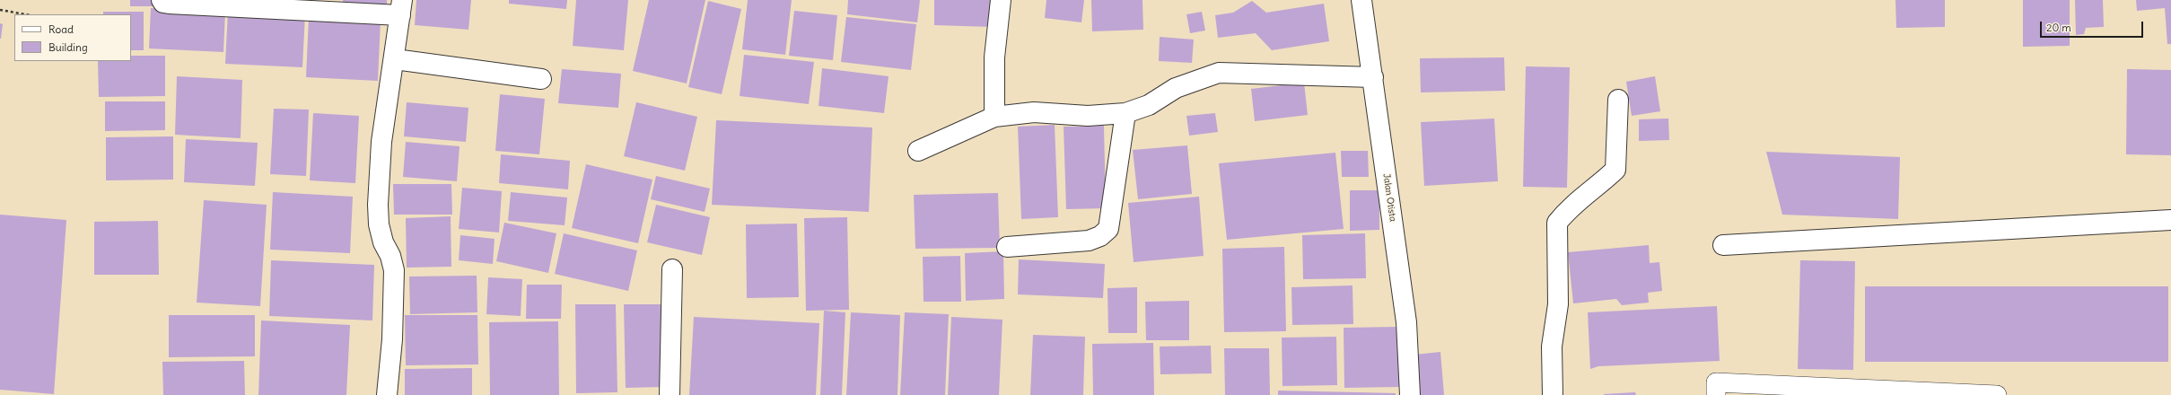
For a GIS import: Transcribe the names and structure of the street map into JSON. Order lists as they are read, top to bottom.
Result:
{
  "streets": {
    "street": ["Jalan Otista"]
  },
  "legend": ["Road", "Building"],
  "scale_bar": "20 m"
}
